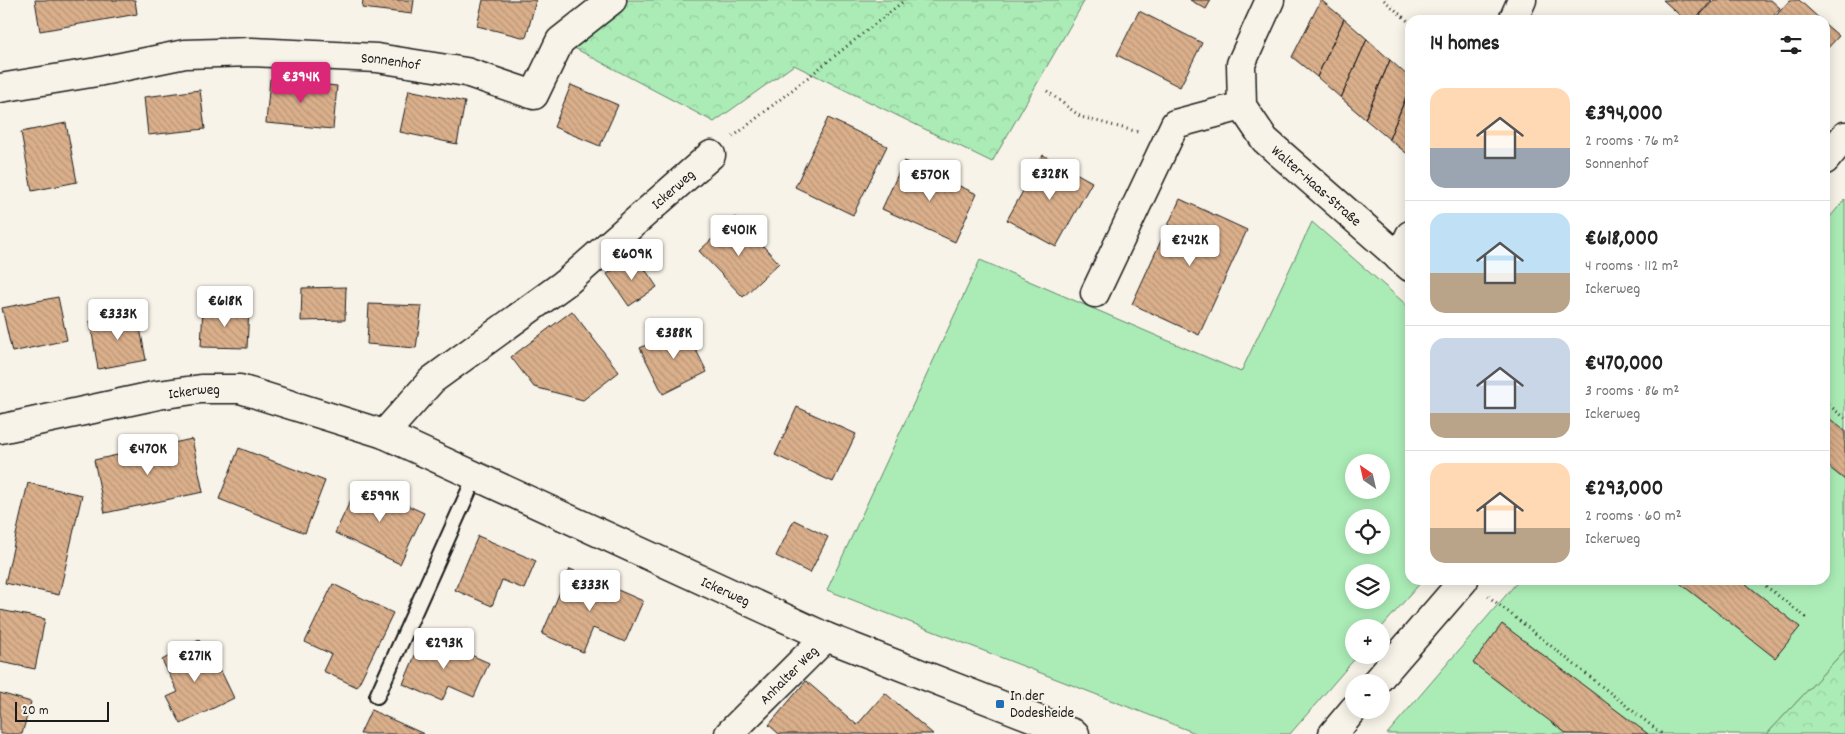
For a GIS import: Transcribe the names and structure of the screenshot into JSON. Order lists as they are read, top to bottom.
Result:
{
  "streets": {
    "street": [
      "Sonnenhof",
      "Walter-Haas-Straße",
      "Ickerweg",
      "Anhalter Weg"
    ]
  },
  "crossings": [
    ["Ickerweg", "Anhalter Weg"]
  ],
  "places": {
    "transit": ["In der Dodesheide"]
  },
  "scale_bar": "20 m",
  "north": "top left",
  "page": {
    "heading": "14 homes",
    "price": [
      "€394K",
      "€328K",
      "€570K",
      "€401K",
      "€242K",
      "€609K",
      "€618K",
      "€333K",
      "€388K",
      "€470K",
      "€599K",
      "€333K",
      "€293K",
      "€271K"
    ],
    "list": [
      {
        "name": "€394,000",
        "note": "2 rooms · 76 m² · Sonnenhof"
      },
      {
        "name": "€618,000",
        "note": "4 rooms · 112 m² · Ickerweg"
      },
      {
        "name": "€470,000",
        "note": "3 rooms · 86 m² · Ickerweg"
      },
      {
        "name": "€293,000",
        "note": "2 rooms · 60 m² · Ickerweg"
      }
    ],
    "map_buttons": ["+", "−"],
    "scale": "20 m"
  }
}
